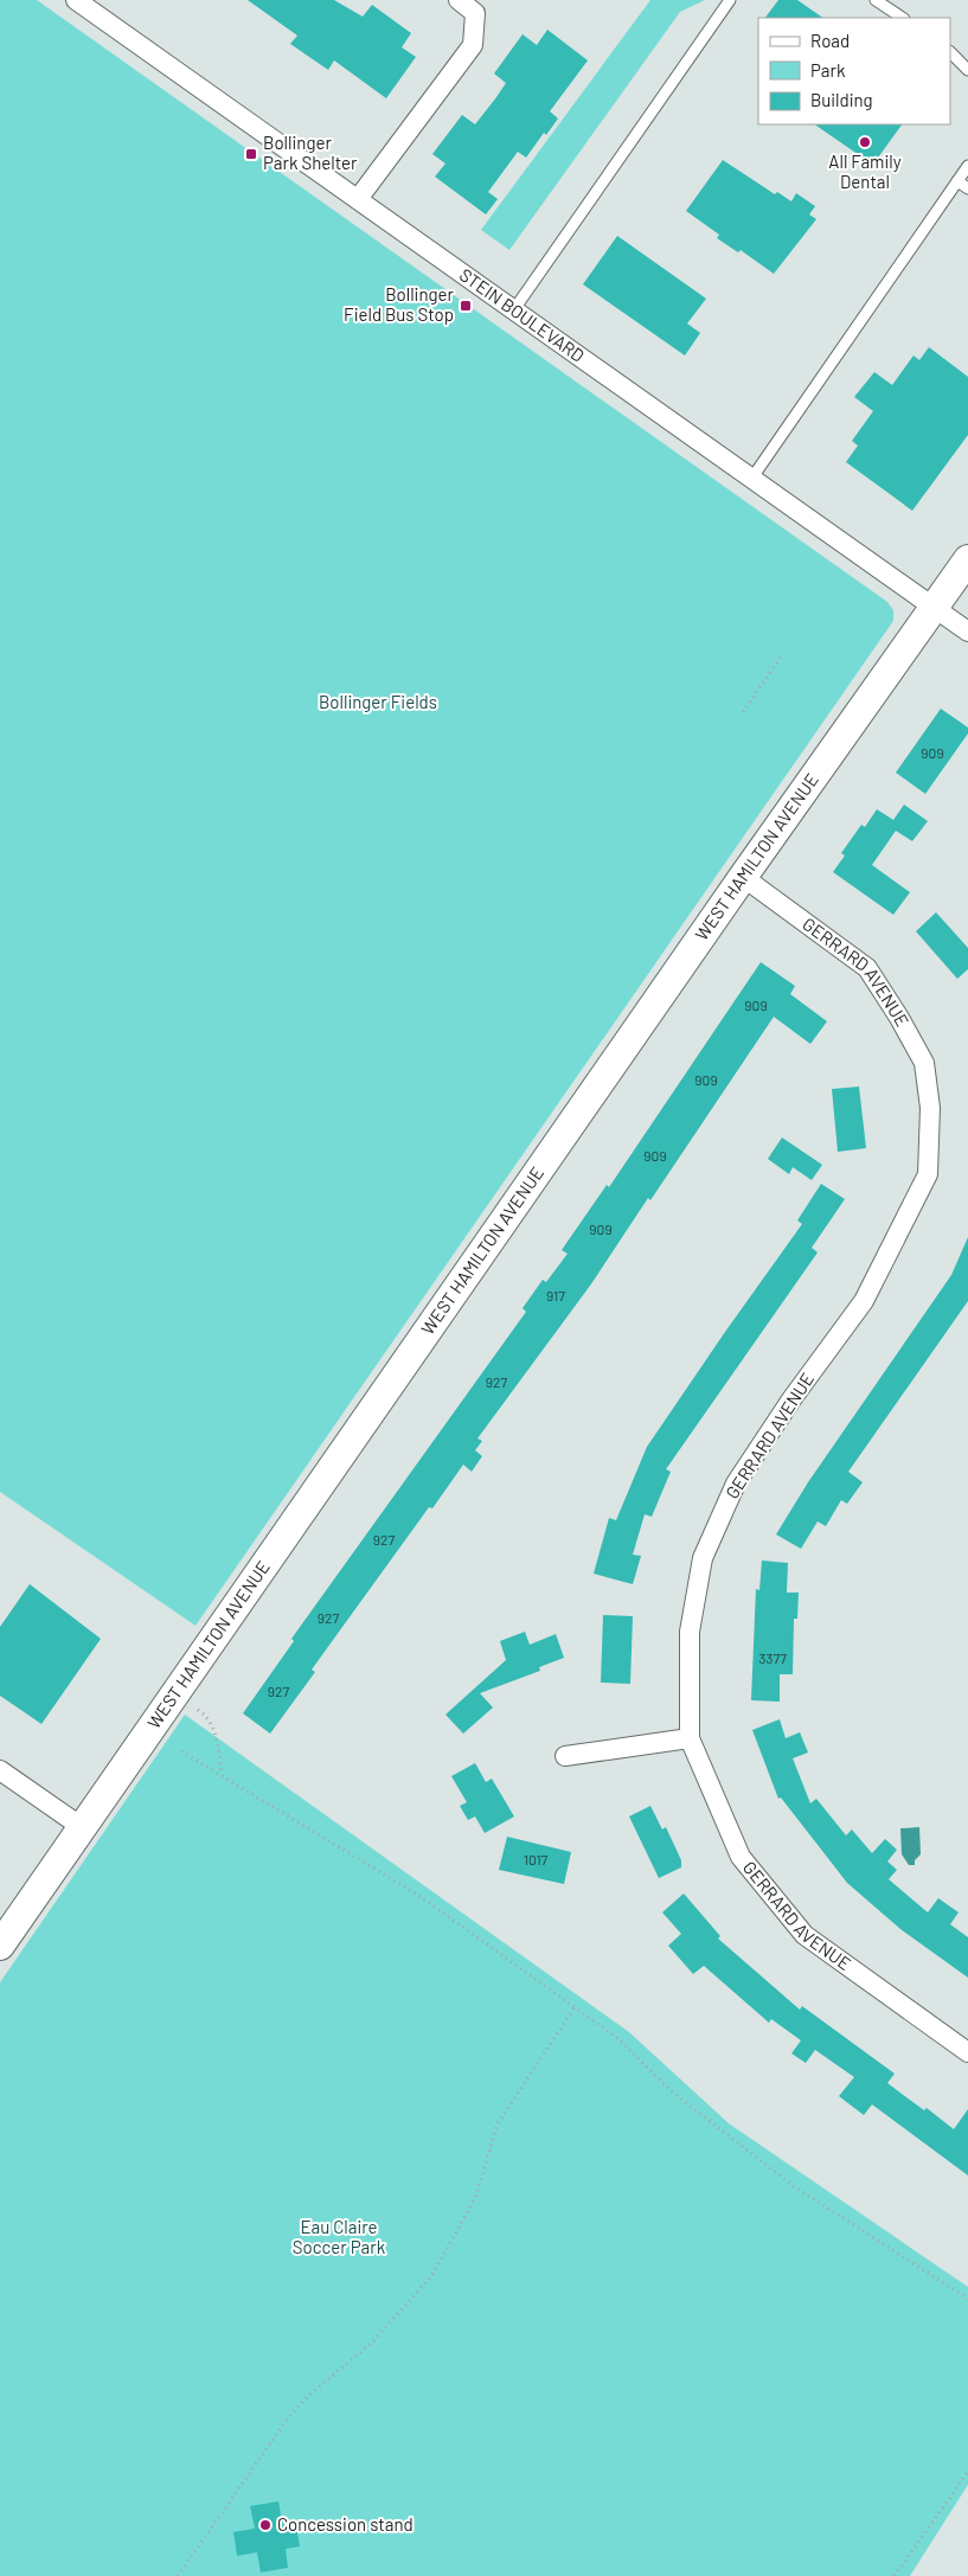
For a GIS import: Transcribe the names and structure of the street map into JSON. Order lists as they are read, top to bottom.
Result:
{
  "streets": {
    "street": ["STEIN BOULEVARD", "WEST HAMILTON AVENUE", "GERRARD AVENUE"]
  },
  "crossings": [
    ["STEIN BOULEVARD", "WEST HAMILTON AVENUE"],
    ["WEST HAMILTON AVENUE", "GERRARD AVENUE"]
  ],
  "parks": ["Bollinger Fields", "Eau Claire Soccer Park"],
  "places": {
    "other": ["All Family Dental", "Concession stand"],
    "transit": ["Bollinger Park Shelter", "Bollinger Field Bus Stop"]
  },
  "house_numbers": [
    "909",
    "909",
    "909",
    "909",
    "909",
    "917",
    "927",
    "927",
    "927",
    "3377",
    "927",
    "1017"
  ],
  "legend": ["Road", "Park", "Building"]
}
